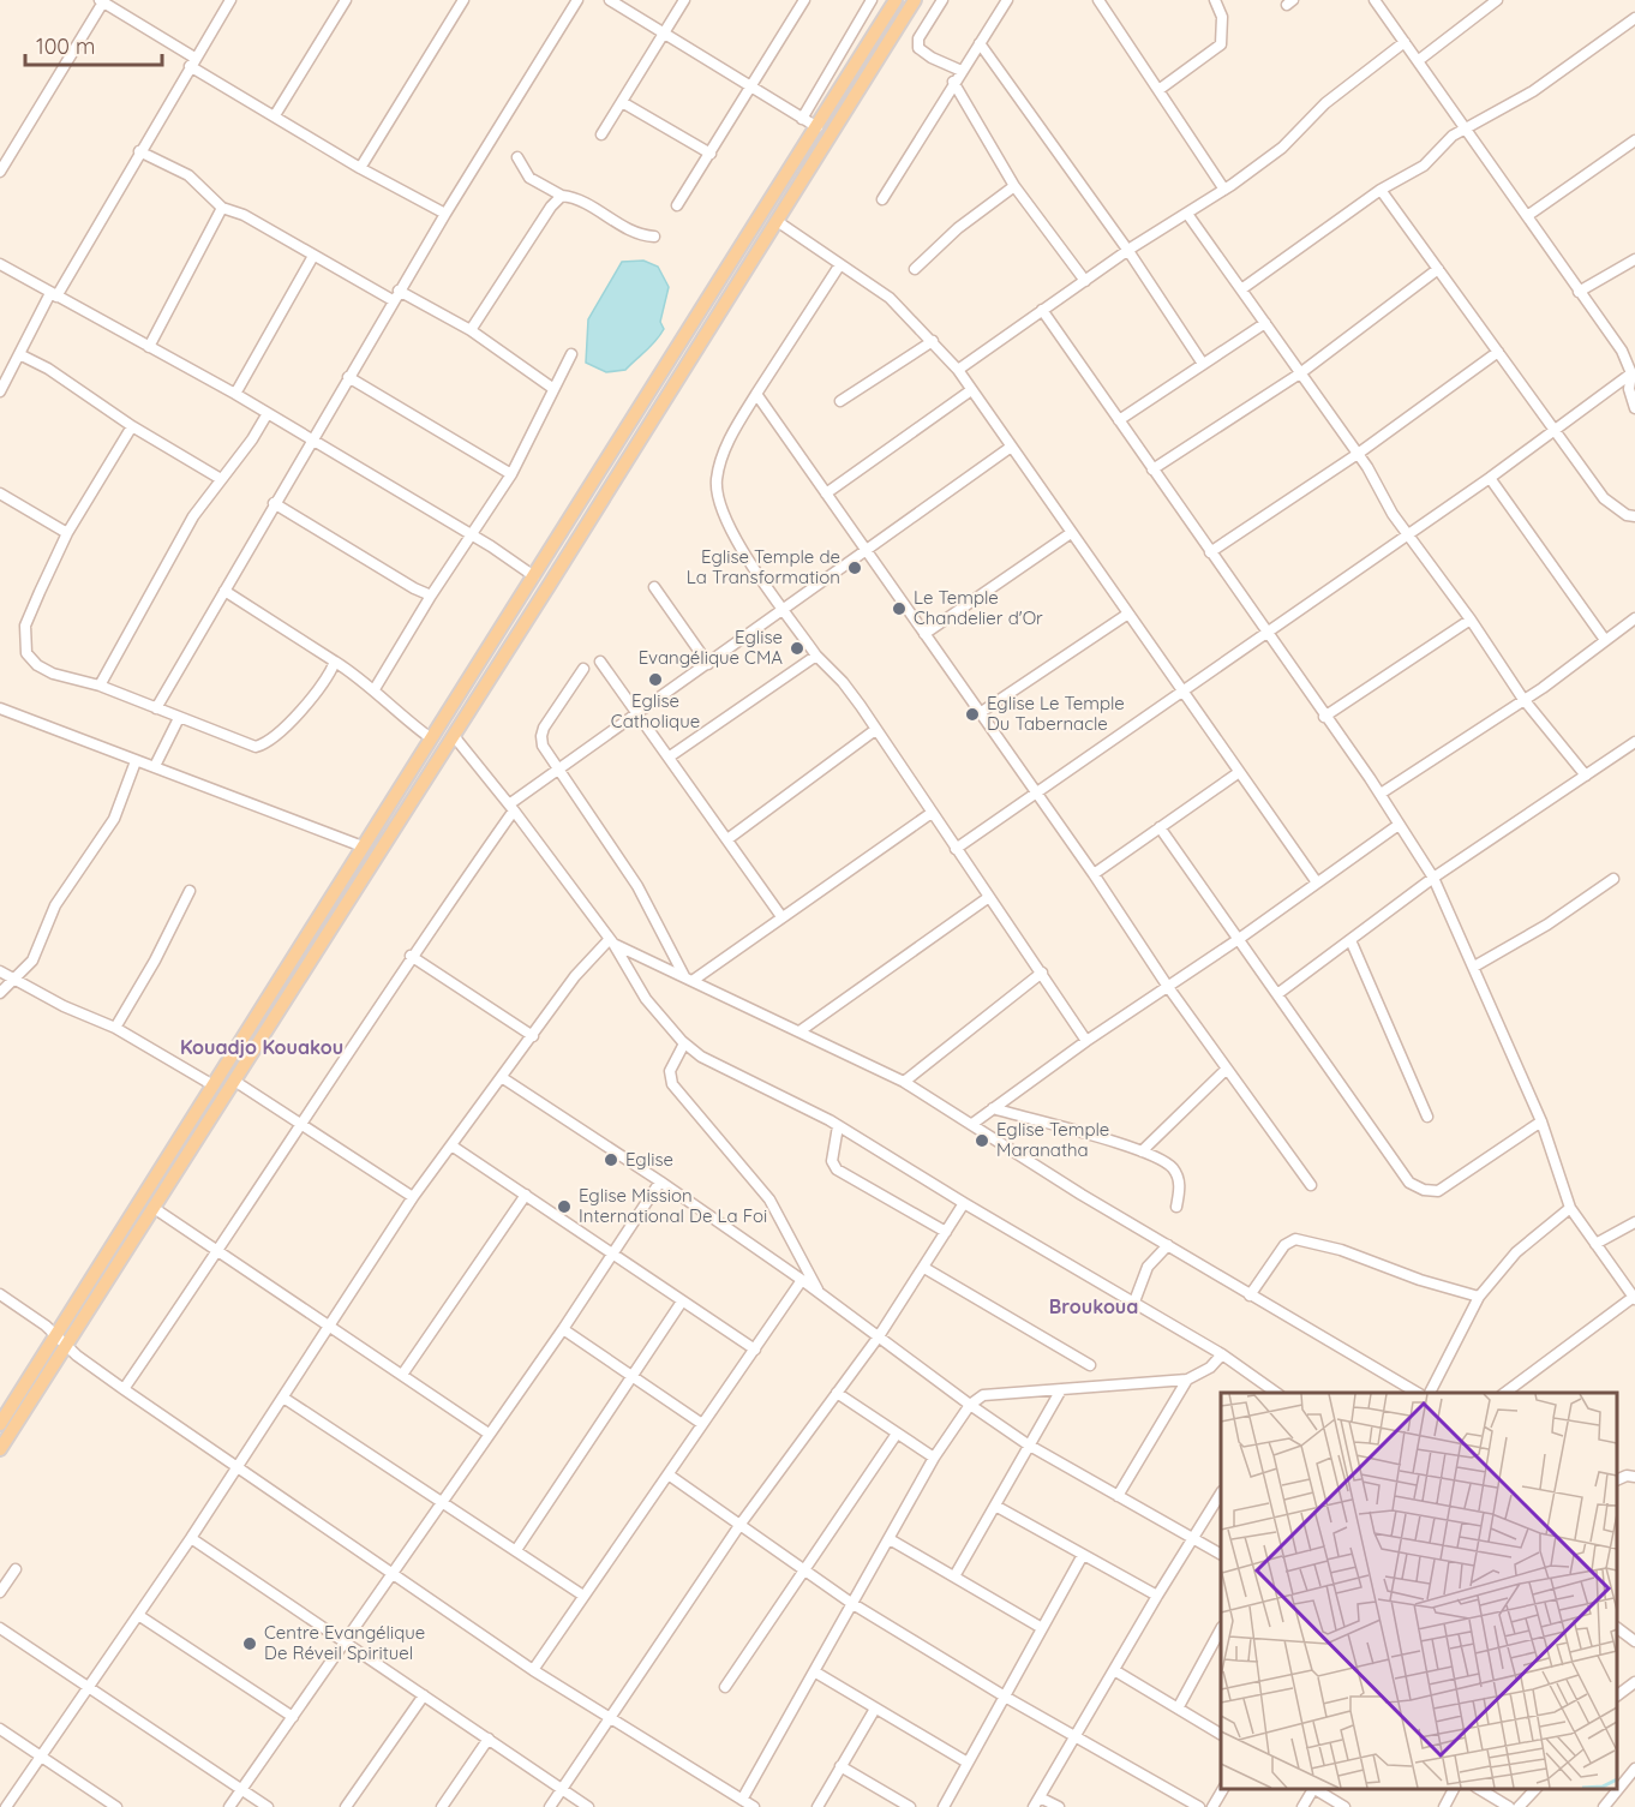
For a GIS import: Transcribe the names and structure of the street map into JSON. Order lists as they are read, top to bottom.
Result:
{
  "districts": ["Kouadjo Kouakou", "Broukoua"],
  "places": [
    "Eglise Temple de La Transformation",
    "Le Temple Chandelier d'Or",
    "Eglise Evangélique CMA",
    "Eglise Catholique",
    "Eglise Le Temple Du Tabernacle",
    "Eglise Temple Maranatha",
    "Eglise",
    "Eglise Mission International De La Foi",
    "Centre Evangélique De Réveil Spirituel"
  ],
  "scale_bar": "100 m"
}
